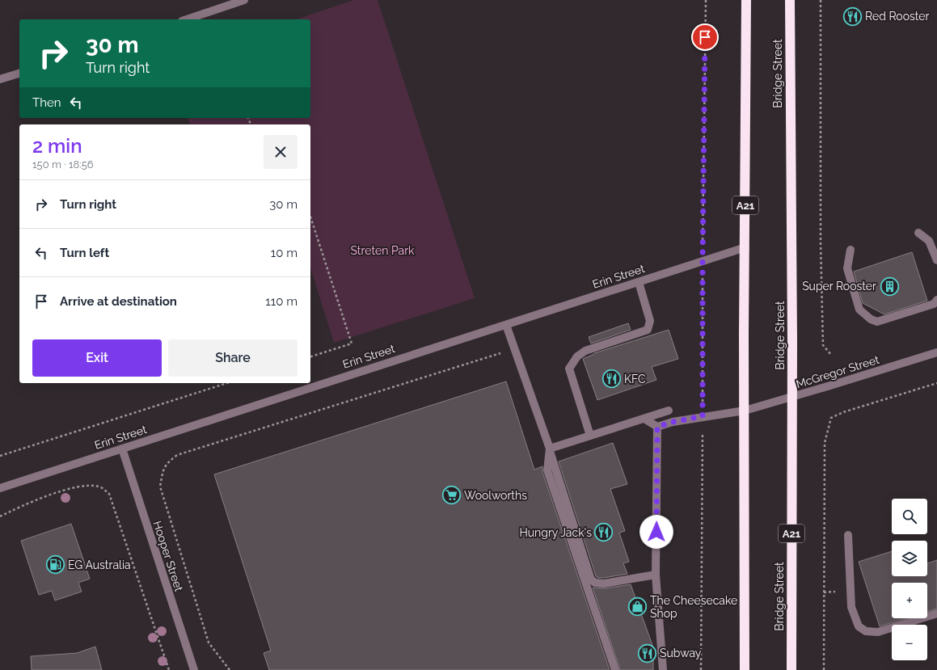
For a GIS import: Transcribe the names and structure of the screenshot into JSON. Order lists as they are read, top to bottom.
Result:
{
  "streets": {
    "highway": ["Bridge Street", "A21"],
    "street": ["Erin Street", "McGregor Street", "Hooper Street"]
  },
  "crossings": [
    ["Bridge Street", "McGregor Street"],
    ["A21", "Erin Street"],
    ["A21", "McGregor Street"],
    ["Erin Street", "Hooper Street"]
  ],
  "parks": ["Streten Park"],
  "places": {
    "restaurant": [
      "Red Rooster",
      "KFC",
      "Hungry Jack's",
      "Subway"
    ],
    "building": ["Super Rooster"],
    "supermarket": ["Woolworths"],
    "fuel station": ["EG Australia"],
    "shop": ["The Cheesecake Shop"]
  },
  "page": {
    "turn": ["30 m", "Turn right"],
    "then": "Then",
    "heading": ["2 min", "150 m · 18:56"],
    "list": [
      {
        "name": "Turn right",
        "value": "30 m"
      },
      {
        "name": "Turn left",
        "value": "10 m"
      },
      {
        "name": "Arrive at destination",
        "value": "110 m"
      }
    ],
    "buttons": ["Exit", "Share"],
    "map_buttons": ["+", "−"]
  }
}
